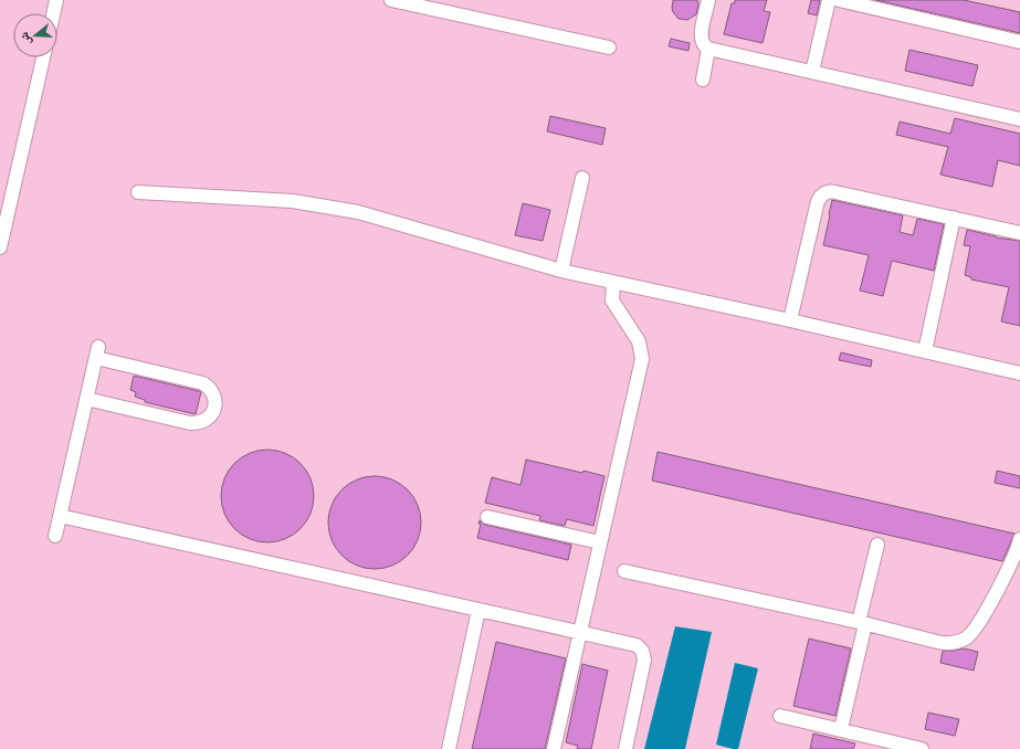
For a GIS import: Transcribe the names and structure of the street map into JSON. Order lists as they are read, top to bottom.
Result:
{
  "north": "left"
}
